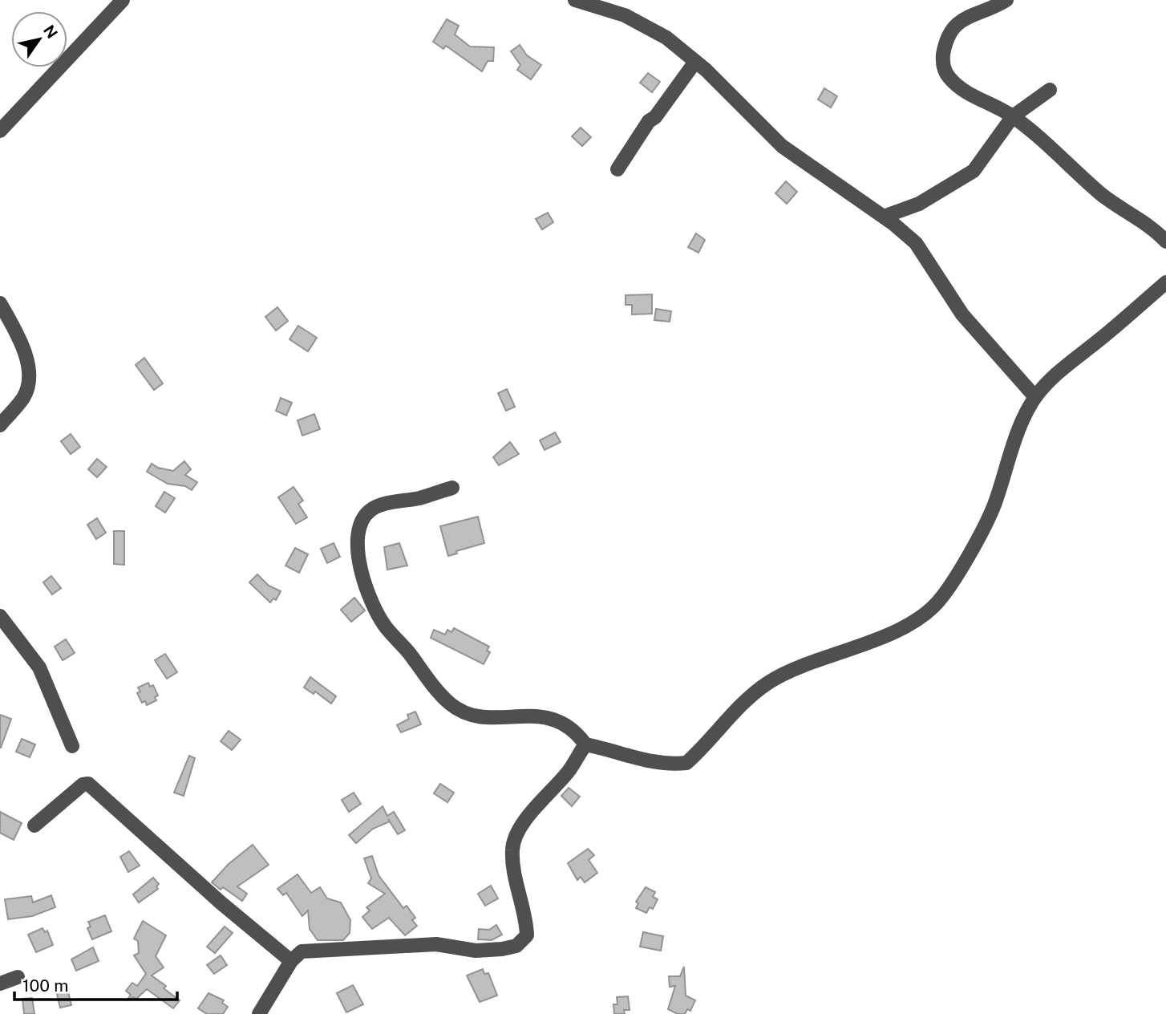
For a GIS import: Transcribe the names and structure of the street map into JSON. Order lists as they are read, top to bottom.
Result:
{
  "scale_bar": "100 m",
  "north": "top right"
}
